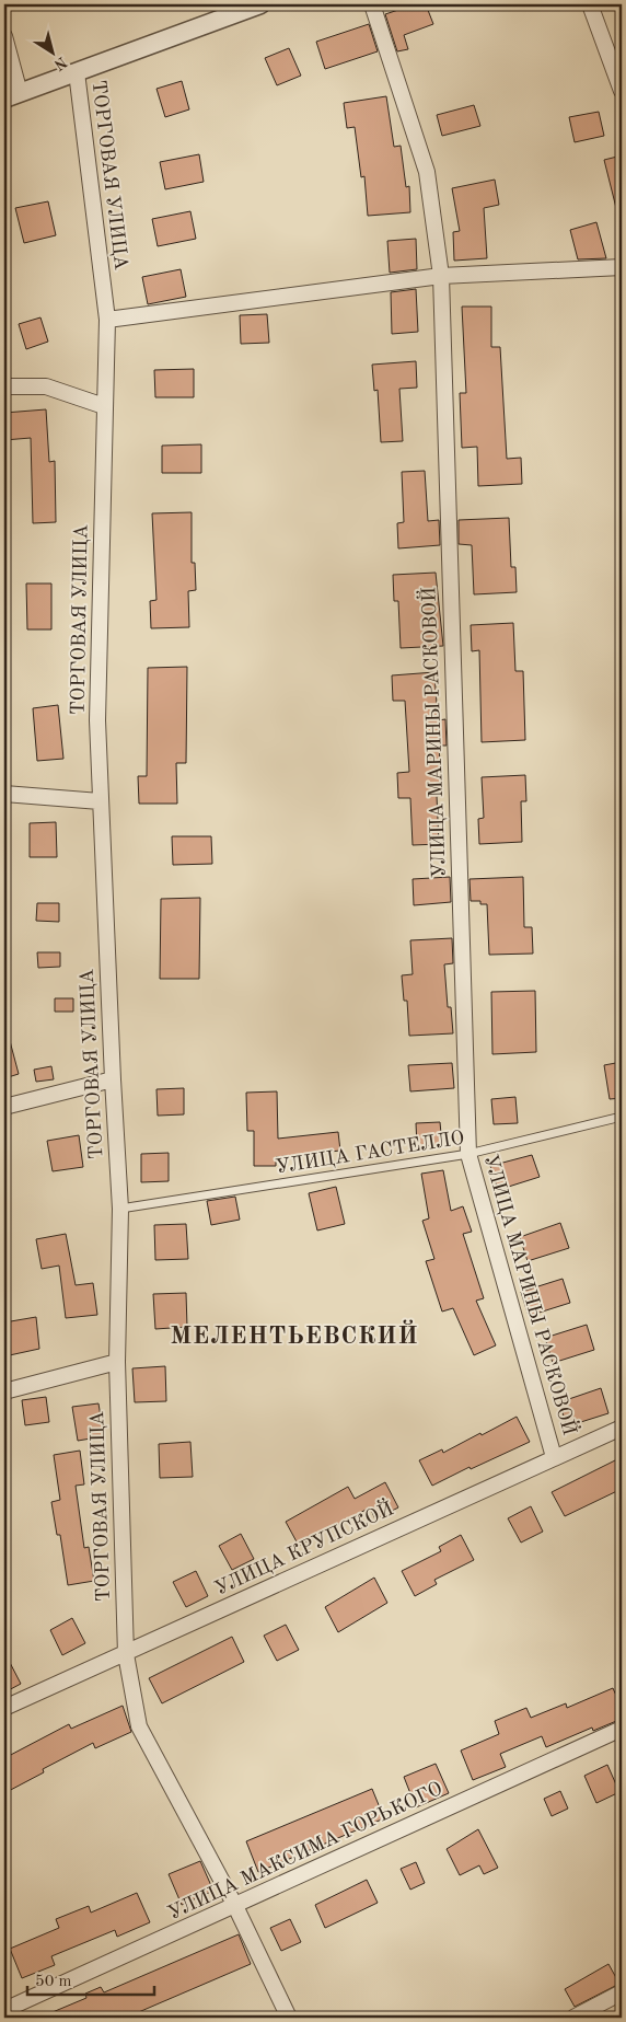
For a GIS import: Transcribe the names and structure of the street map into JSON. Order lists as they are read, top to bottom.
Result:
{
  "streets": {
    "street": [
      "ТОРГОВАЯ УЛИЦА",
      "УЛИЦА МАРИНЫ РАСКОВОЙ",
      "УЛИЦА КРУПСКОЙ",
      "УЛИЦА МАКСИМА ГОРЬКОГО"
    ],
    "lane": ["УЛИЦА ГАСТЕЛЛО"]
  },
  "crossings": [
    ["ТОРГОВАЯ УЛИЦА", "УЛИЦА ГАСТЕЛЛО"],
    ["ТОРГОВАЯ УЛИЦА", "УЛИЦА КРУПСКОЙ"],
    ["ТОРГОВАЯ УЛИЦА", "УЛИЦА МАКСИМА ГОРЬКОГО"],
    ["УЛИЦА МАРИНЫ РАСКОВОЙ", "УЛИЦА ГАСТЕЛЛО"],
    ["УЛИЦА МАРИНЫ РАСКОВОЙ", "УЛИЦА КРУПСКОЙ"]
  ],
  "districts": ["МЕЛЕНТЬЕВСКИЙ"],
  "scale_bar": "50 m",
  "north": "bottom right"
}
